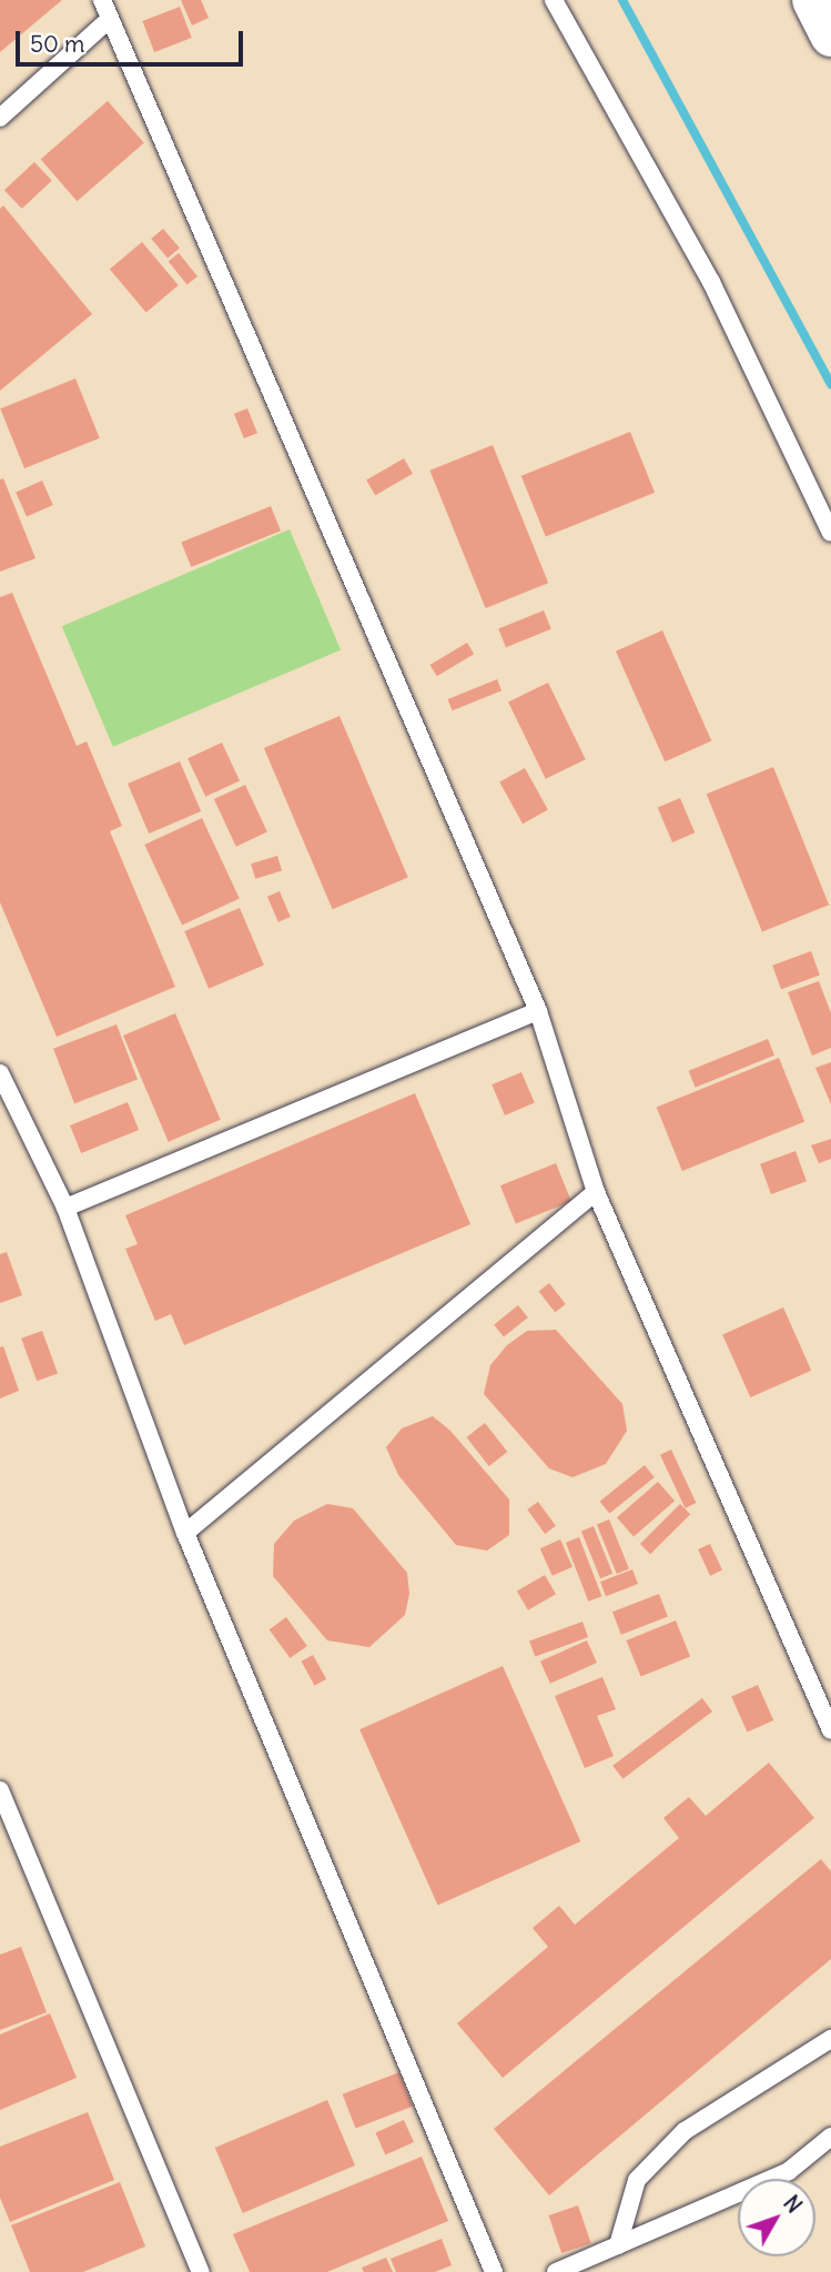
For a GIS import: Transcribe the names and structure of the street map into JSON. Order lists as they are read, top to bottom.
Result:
{
  "scale_bar": "50 m",
  "north": "top right"
}
